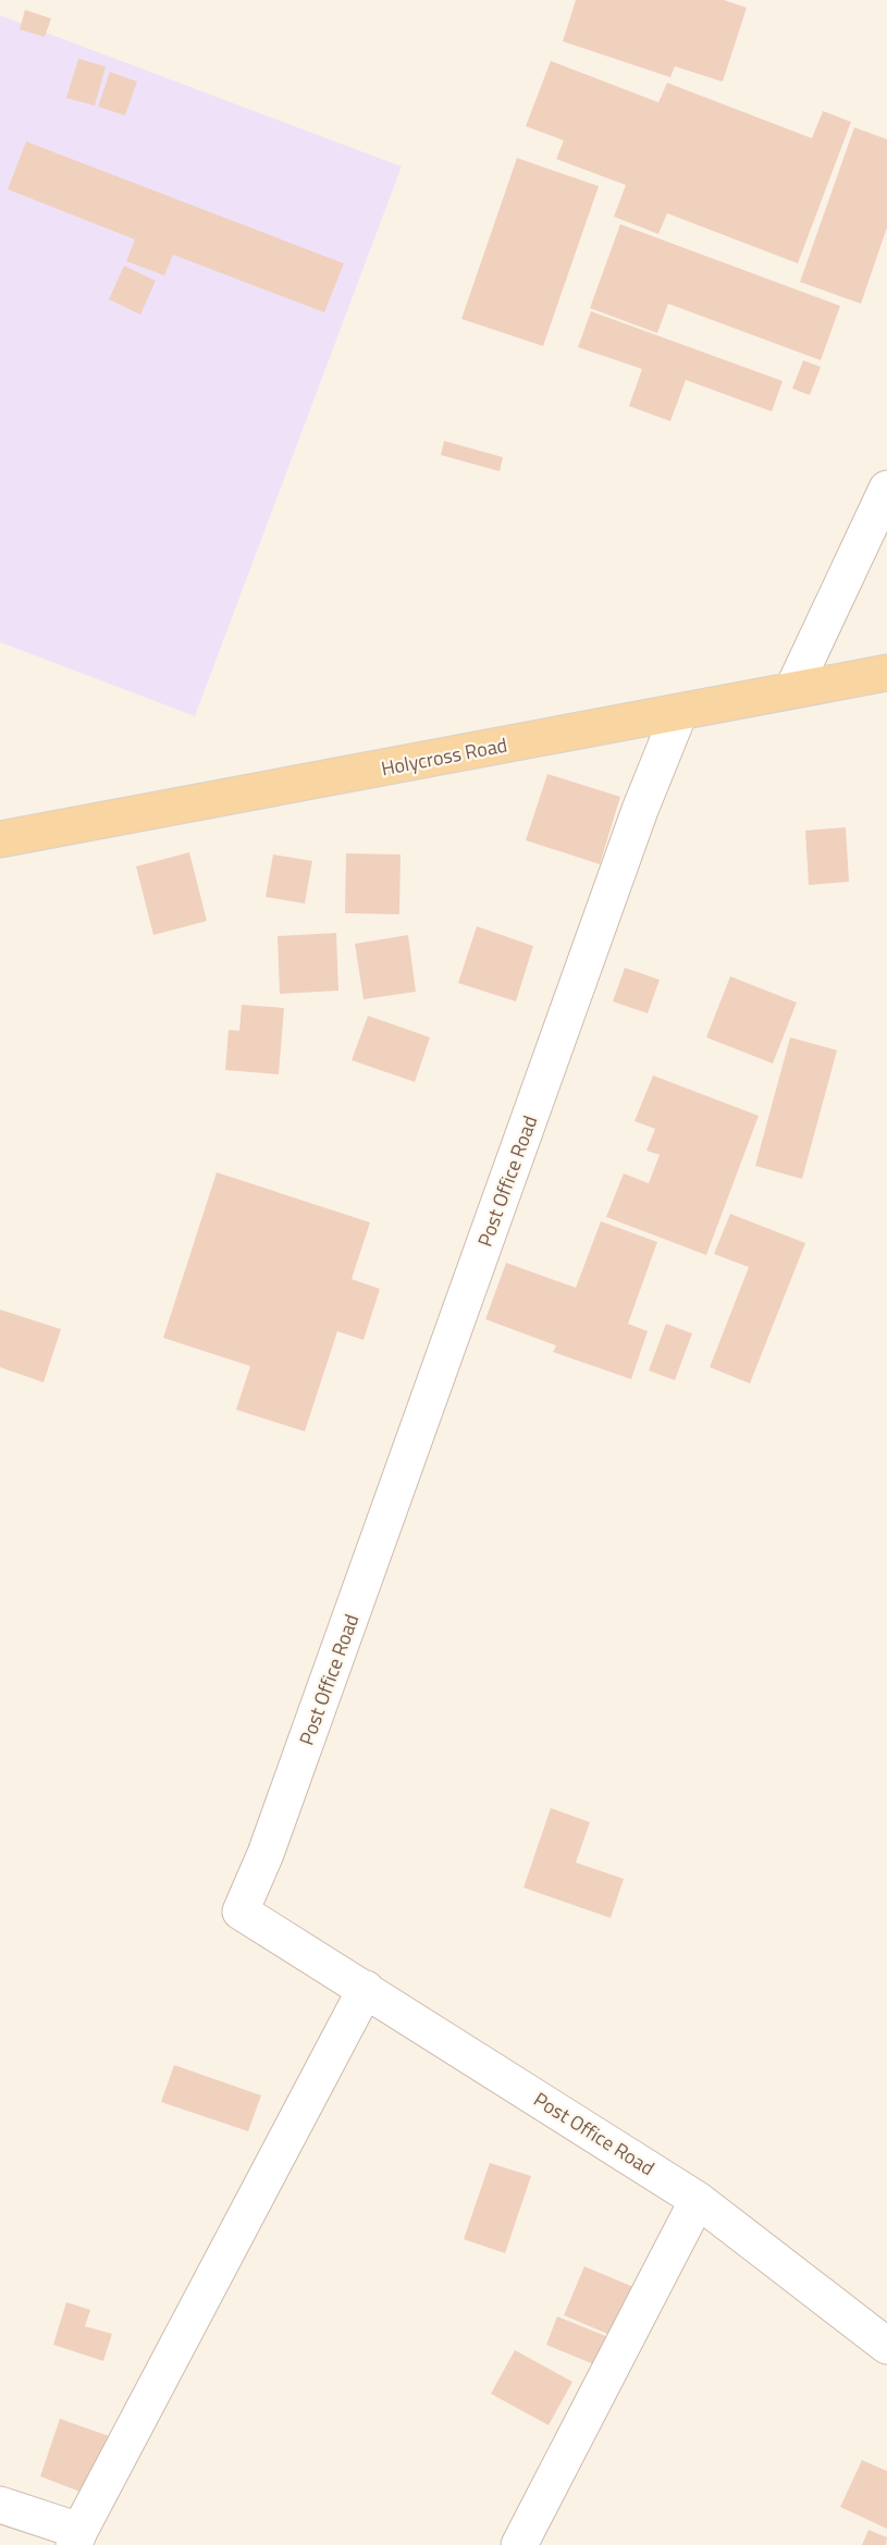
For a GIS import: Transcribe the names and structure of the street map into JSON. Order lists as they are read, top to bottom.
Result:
{
  "streets": {
    "main road": ["Holycross Road"],
    "street": ["Post Office Road"]
  },
  "crossings": [
    ["Holycross Road", "Post Office Road"]
  ]
}
